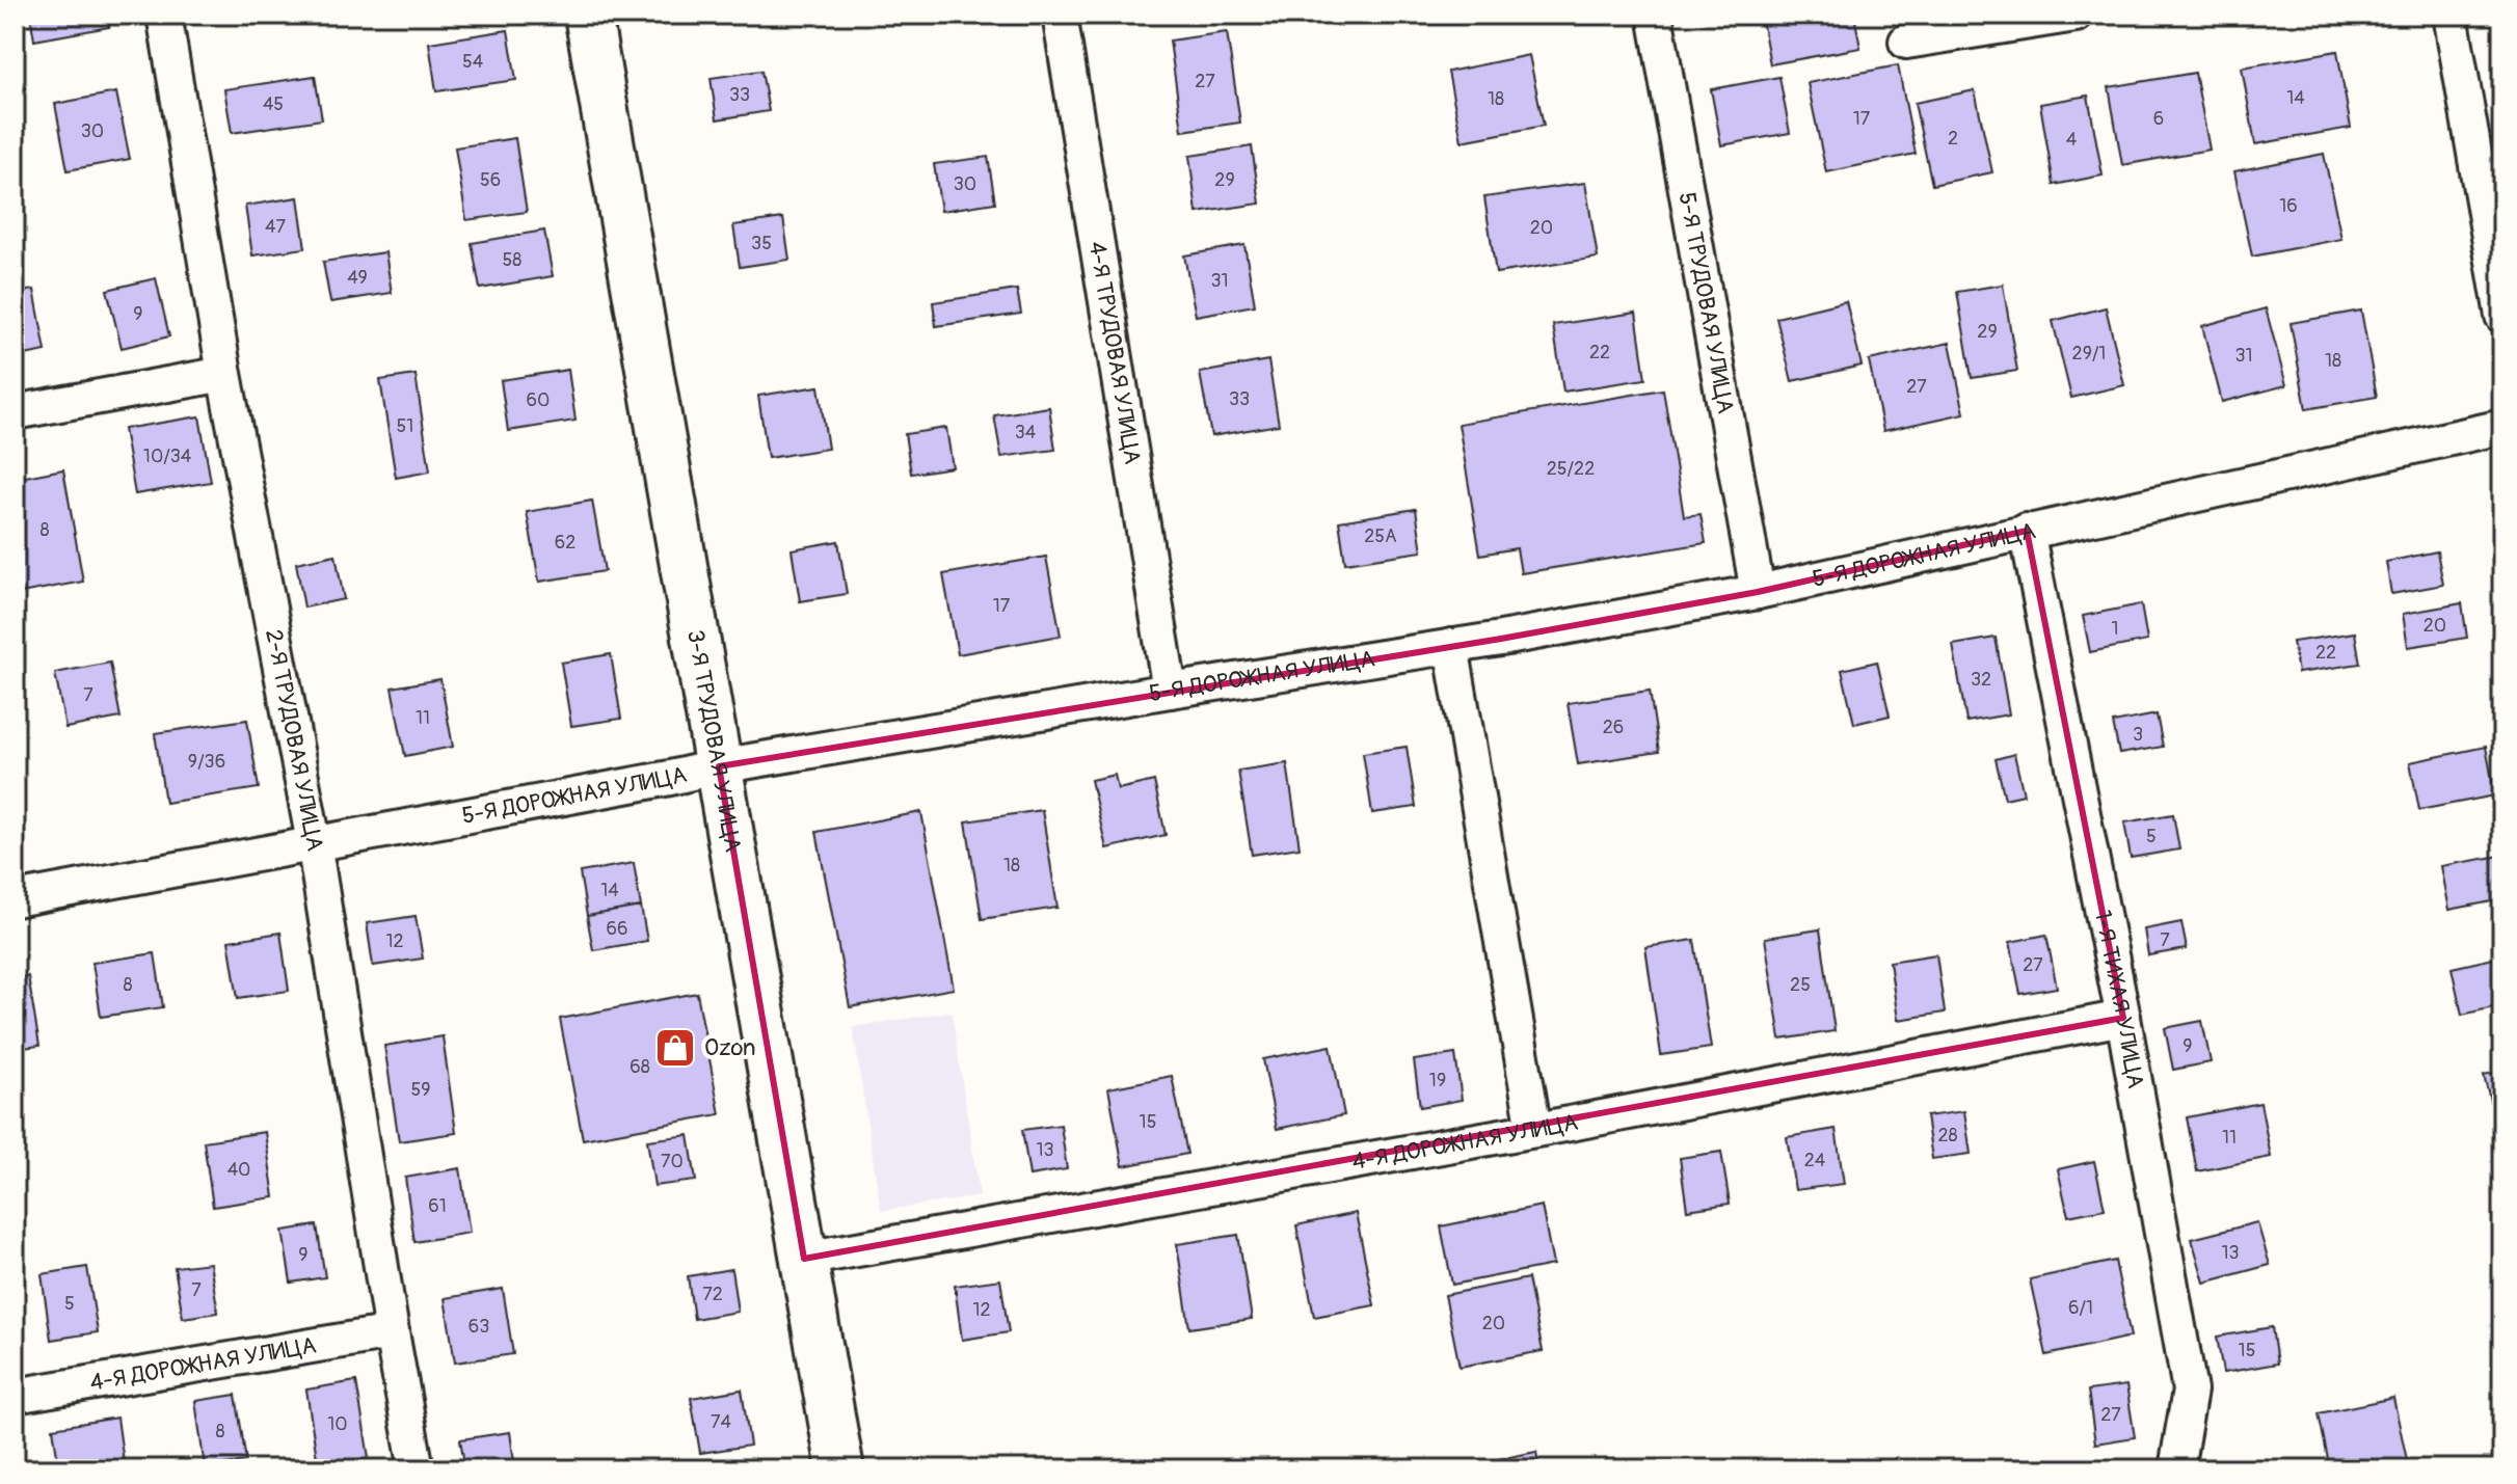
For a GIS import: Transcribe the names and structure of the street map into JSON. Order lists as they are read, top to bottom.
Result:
{
  "streets": {
    "street": [
      "5-Я ТРУДОВАЯ УЛИЦА",
      "4-Я ТРУДОВАЯ УЛИЦА",
      "5-Я ДОРОЖНАЯ УЛИЦА",
      "2-Я ТРУДОВАЯ УЛИЦА",
      "3-Я ТРУДОВАЯ УЛИЦА",
      "1-Я ТИХАЯ УЛИЦА",
      "4-Я ДОРОЖНАЯ УЛИЦА"
    ]
  },
  "crossings": [
    ["5-Я ТРУДОВАЯ УЛИЦА", "5-Я ДОРОЖНАЯ УЛИЦА"],
    ["4-Я ТРУДОВАЯ УЛИЦА", "5-Я ДОРОЖНАЯ УЛИЦА"],
    ["5-Я ДОРОЖНАЯ УЛИЦА", "2-Я ТРУДОВАЯ УЛИЦА"],
    ["5-Я ДОРОЖНАЯ УЛИЦА", "3-Я ТРУДОВАЯ УЛИЦА"],
    ["5-Я ДОРОЖНАЯ УЛИЦА", "1-Я ТИХАЯ УЛИЦА"],
    ["2-Я ТРУДОВАЯ УЛИЦА", "4-Я ДОРОЖНАЯ УЛИЦА"],
    ["3-Я ТРУДОВАЯ УЛИЦА", "4-Я ДОРОЖНАЯ УЛИЦА"],
    ["1-Я ТИХАЯ УЛИЦА", "4-Я ДОРОЖНАЯ УЛИЦА"]
  ],
  "places": {
    "shop": ["Ozon"]
  },
  "house_numbers": [
    "54",
    "27",
    "33",
    "14",
    "18",
    "45",
    "17",
    "6",
    "30",
    "2",
    "4",
    "56",
    "29",
    "30",
    "16",
    "47",
    "20",
    "35",
    "58",
    "49",
    "31",
    "9",
    "29",
    "22",
    "29/1",
    "31",
    "18",
    "27",
    "33",
    "60",
    "51",
    "34",
    "10/34",
    "25/22",
    "8",
    "25А",
    "62",
    "17",
    "20",
    "1",
    "22",
    "32",
    "7",
    "11",
    "26",
    "3",
    "9/36",
    "5",
    "18",
    "14",
    "66",
    "7",
    "12",
    "27",
    "8",
    "25",
    "9",
    "68",
    "19",
    "59",
    "15",
    "28",
    "11",
    "13",
    "24",
    "70",
    "40",
    "61",
    "13",
    "9",
    "7",
    "72",
    "5",
    "6/1",
    "12",
    "20",
    "63",
    "15",
    "27",
    "74",
    "10",
    "8"
  ]
}
